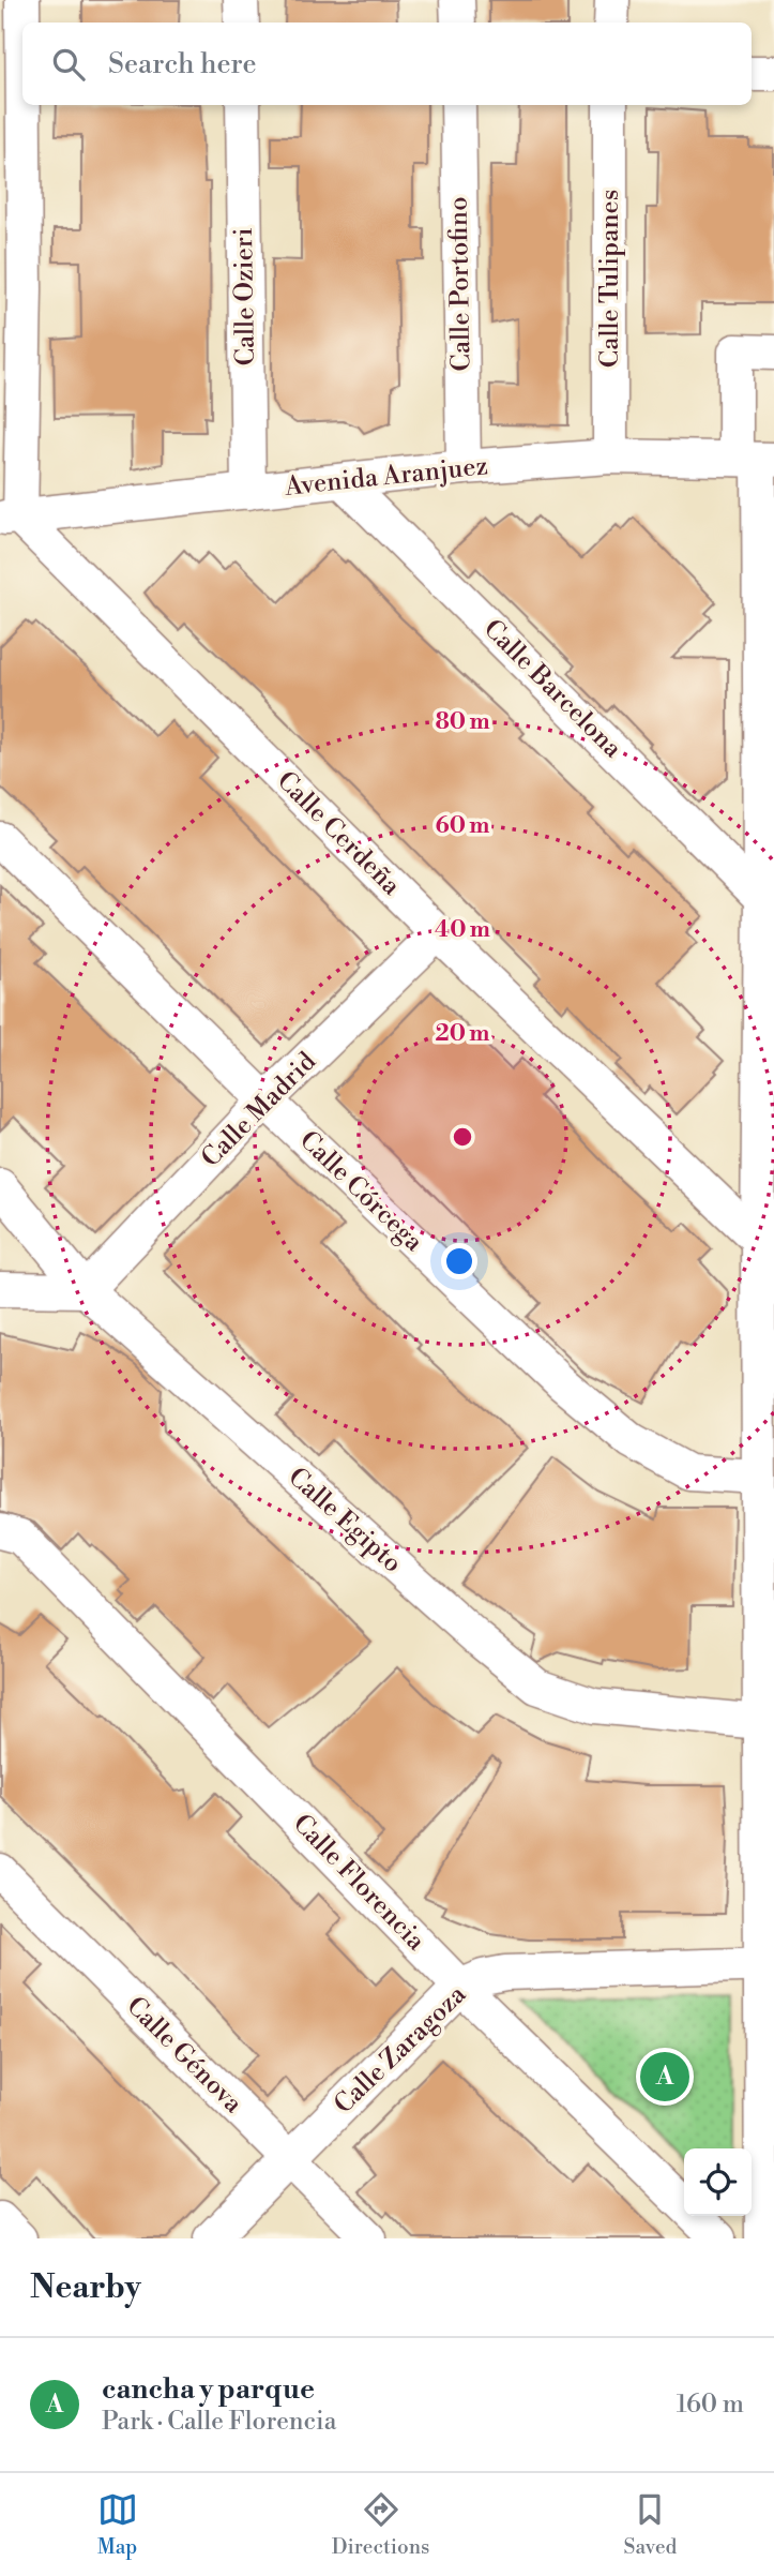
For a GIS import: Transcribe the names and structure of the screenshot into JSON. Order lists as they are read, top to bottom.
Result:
{
  "streets": {
    "street": [
      "Calle Tulipanes",
      "Calle Portofino",
      "Calle Ozieri",
      "Avenida Aranjuez",
      "Calle Barcelona",
      "Calle Cerdeña",
      "Calle Madrid",
      "Calle Córcega",
      "Calle Egipto",
      "Calle Florencia",
      "Calle Zaragoza",
      "Calle Génova"
    ]
  },
  "crossings": [
    ["Calle Tulipanes", "Avenida Aranjuez"],
    ["Calle Portofino", "Avenida Aranjuez"],
    ["Calle Ozieri", "Avenida Aranjuez"],
    ["Avenida Aranjuez", "Calle Barcelona"],
    ["Avenida Aranjuez", "Calle Cerdeña"],
    ["Calle Cerdeña", "Calle Madrid"],
    ["Calle Madrid", "Calle Córcega"],
    ["Calle Madrid", "Calle Egipto"],
    ["Calle Florencia", "Calle Zaragoza"],
    ["Calle Zaragoza", "Calle Génova"]
  ],
  "page": {
    "search": "Search here",
    "pins": "A",
    "heading": "Nearby",
    "list": [
      {
        "mark": "A",
        "name": "cancha y parque",
        "note": "Park · Calle Florencia",
        "value": "160 m"
      }
    ],
    "nav": ["Map", "Directions", "Saved"]
  },
  "rings": [
    "80 m",
    "60 m",
    "40 m",
    "20 m"
  ]
}
